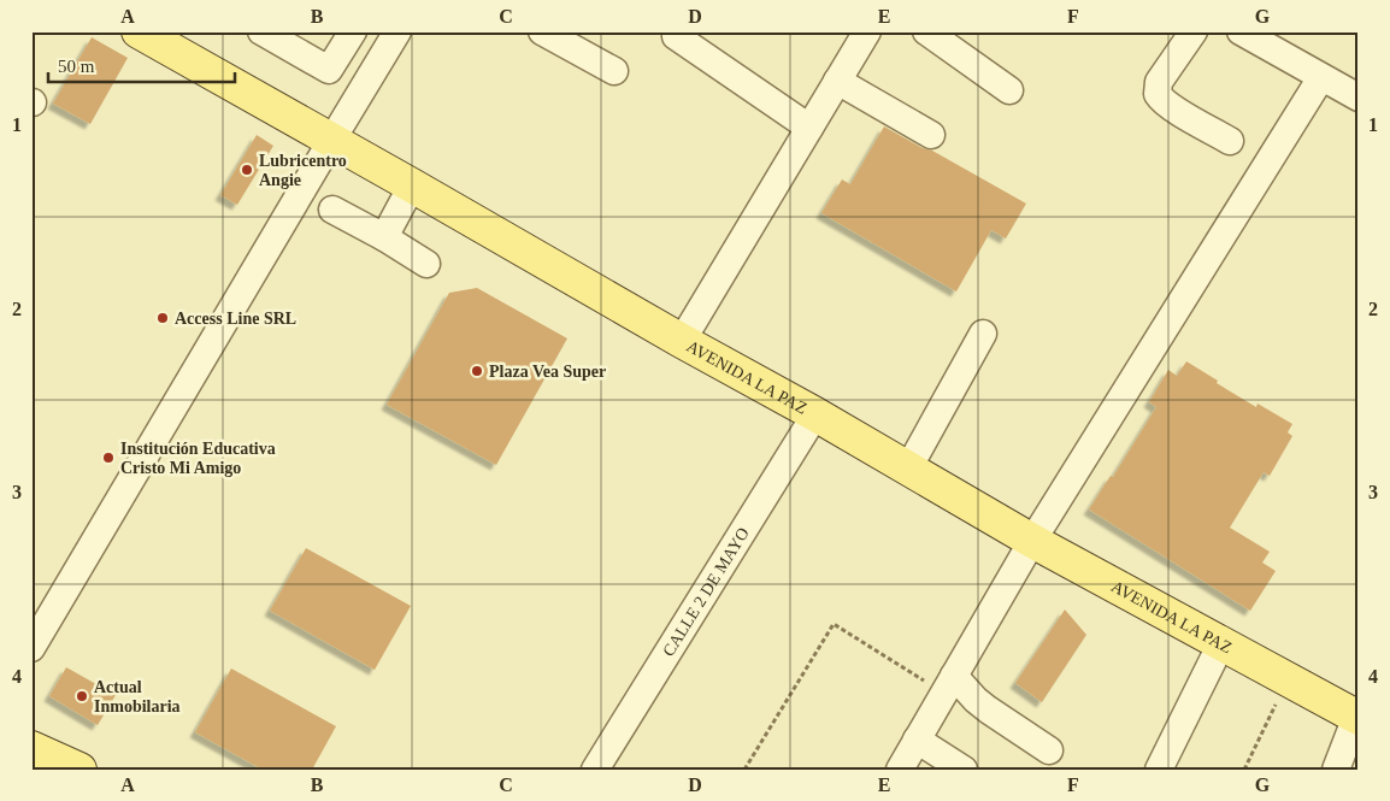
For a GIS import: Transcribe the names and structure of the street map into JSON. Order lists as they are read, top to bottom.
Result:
{
  "streets": {
    "main road": ["AVENIDA LA PAZ"],
    "street": ["CALLE 2 DE MAYO"]
  },
  "crossings": [
    ["AVENIDA LA PAZ", "CALLE 2 DE MAYO"]
  ],
  "places": [
    "Lubricentro Angie",
    "Access Line SRL",
    "Plaza Vea Super",
    "Institución Educativa Cristo Mi Amigo",
    "Actual Inmobilaria"
  ],
  "scale_bar": "50 m",
  "grid": {
    "columns": [
      "A",
      "B",
      "C",
      "D",
      "E",
      "F",
      "G"
    ],
    "rows": [
      "1",
      "2",
      "3",
      "4"
    ]
  }
}
